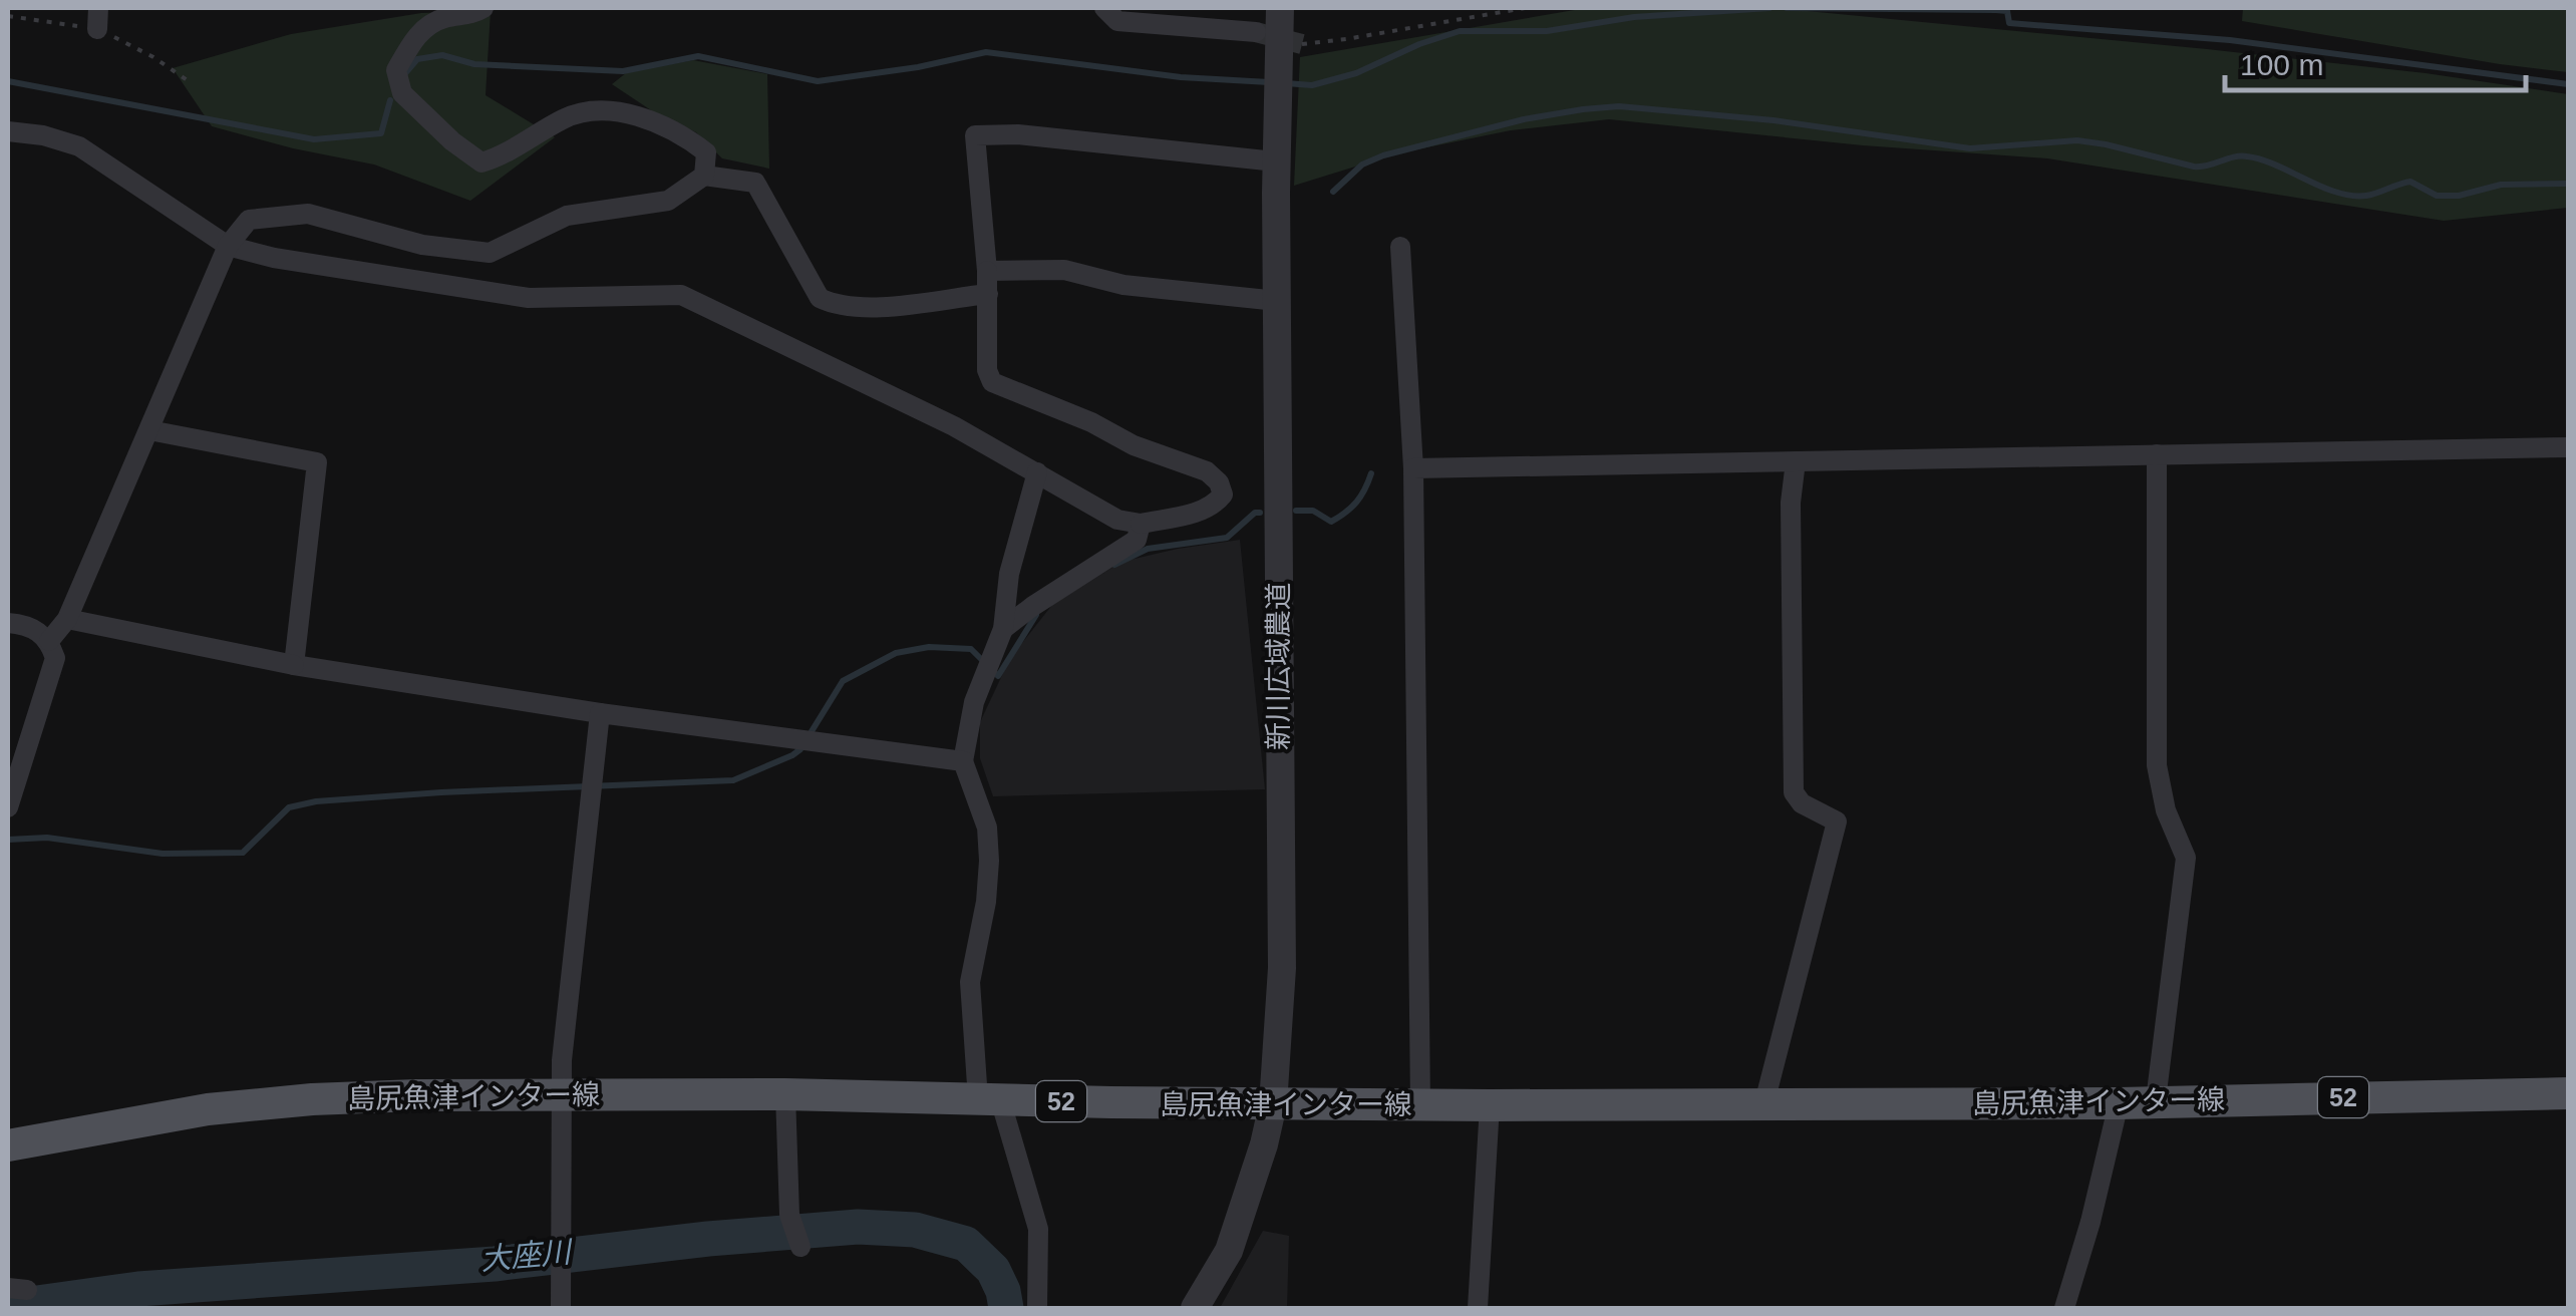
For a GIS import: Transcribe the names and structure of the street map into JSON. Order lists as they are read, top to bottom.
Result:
{
  "streets": {
    "main road": ["島尻魚津インター線", "52"],
    "street": ["新川広域農道"]
  },
  "crossings": [
    ["新川広域農道", "島尻魚津インター線"]
  ],
  "water": ["大座川"],
  "scale_bar": "100 m"
}
